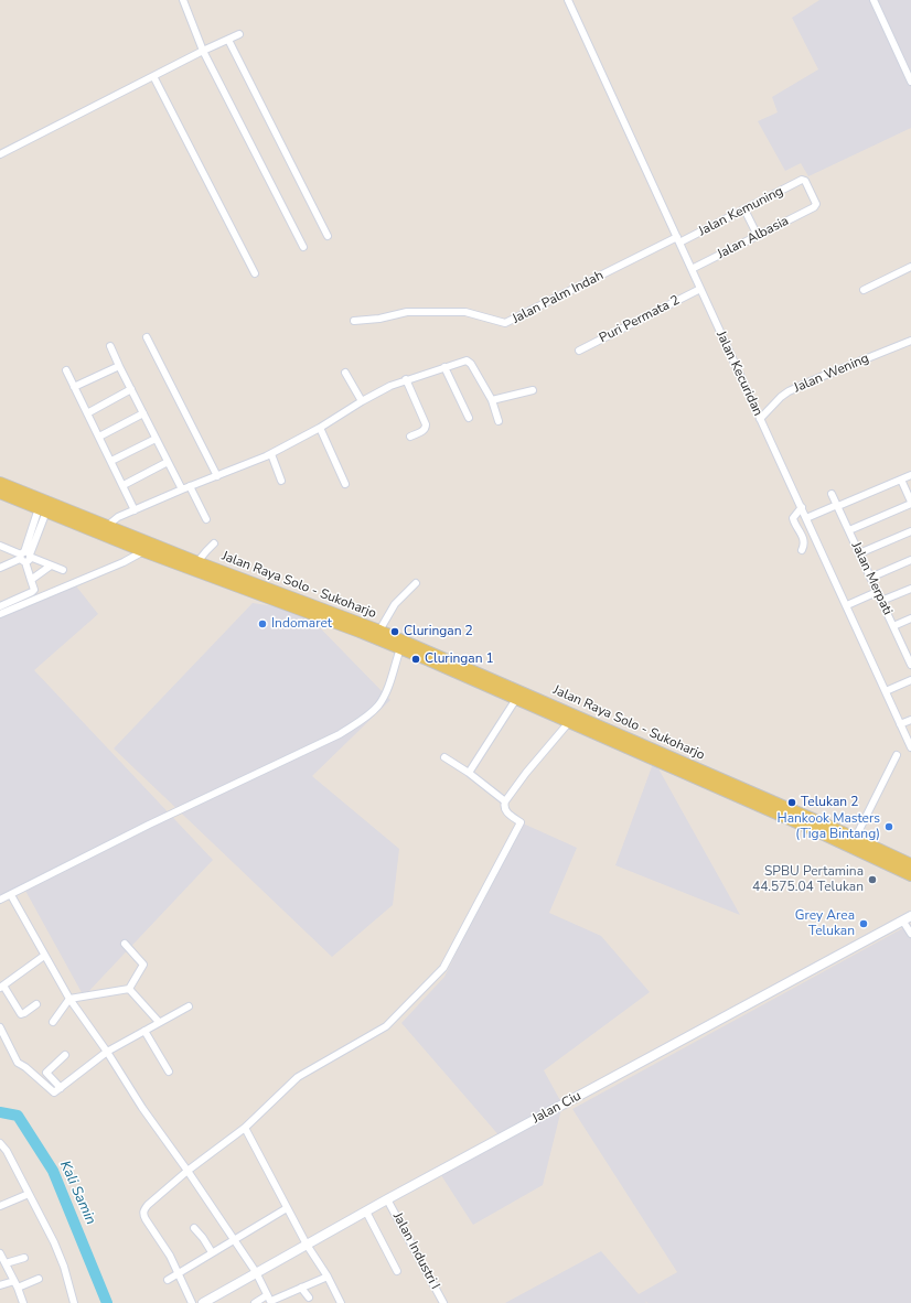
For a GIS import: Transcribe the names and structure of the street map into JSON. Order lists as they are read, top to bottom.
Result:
{
  "streets": {
    "main road": ["Jalan Raya Solo - Sukoharjo"],
    "street": [
      "Jalan Kemuning",
      "Jalan Albasia",
      "Jalan Palm Indah",
      "Puri Permata 2",
      "Jalan Kecuridan",
      "Jalan Wening",
      "Jalan Merpati",
      "Jalan Ciu",
      "Jalan Industri I"
    ]
  },
  "crossings": [
    ["Jalan Kemuning", "Jalan Albasia"],
    ["Jalan Kemuning", "Jalan Palm Indah"],
    ["Jalan Kemuning", "Jalan Kecuridan"],
    ["Jalan Albasia", "Jalan Kecuridan"],
    ["Jalan Palm Indah", "Jalan Kecuridan"],
    ["Puri Permata 2", "Jalan Kecuridan"],
    ["Jalan Kecuridan", "Jalan Wening"],
    ["Jalan Ciu", "Jalan Industri I"]
  ],
  "water": ["Kali Samin"],
  "places": [
    "Indomaret",
    "Cluringan 2",
    "Cluringan 1",
    "Telukan 2",
    "Hankook Masters (Tiga Bintang)",
    "SPBU Pertamina 44.575.04 Telukan",
    "Grey Area Telukan"
  ]
}
